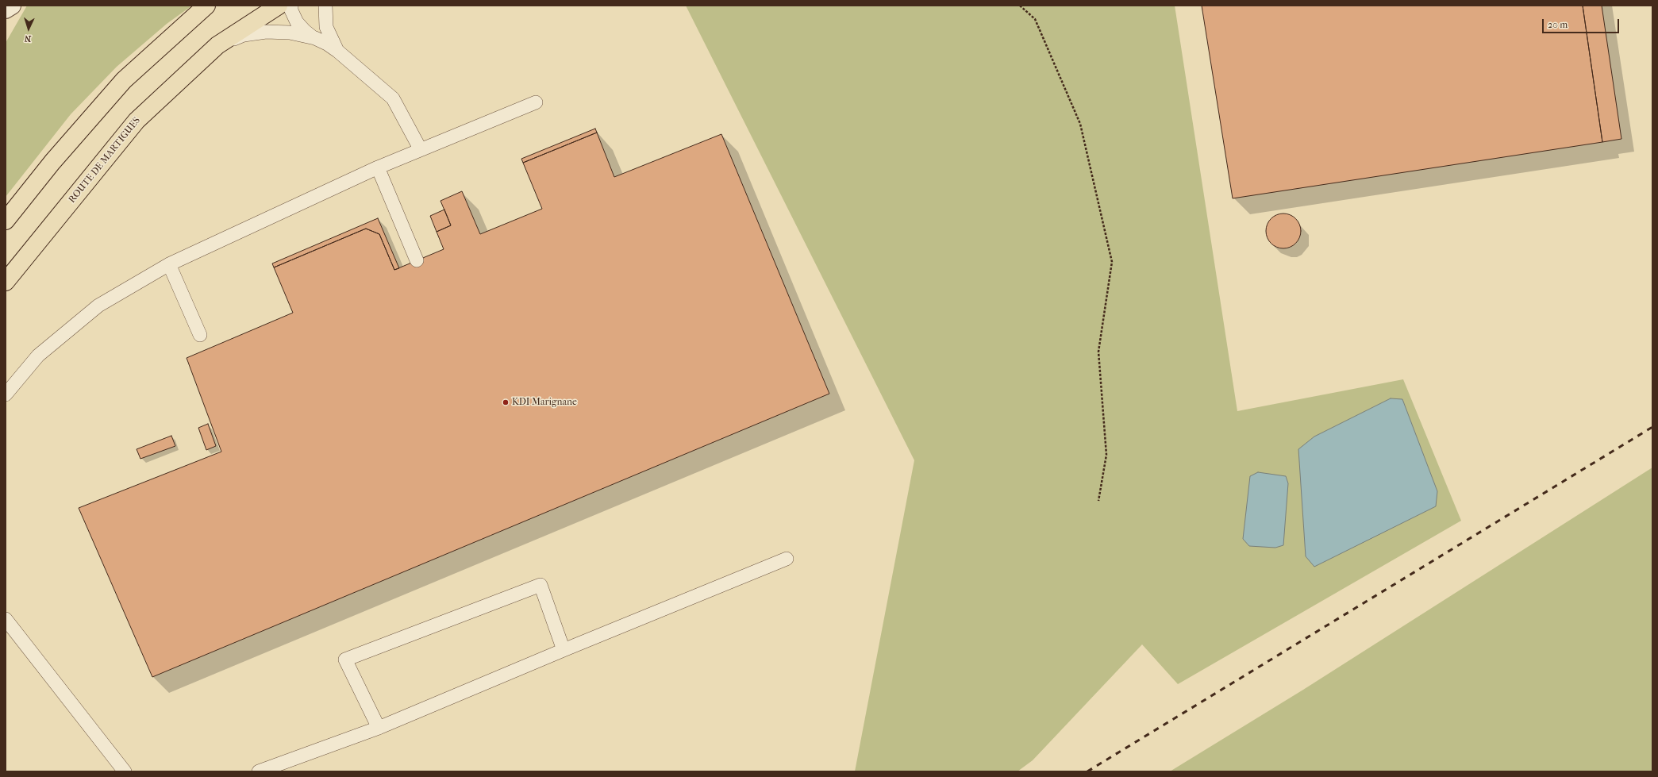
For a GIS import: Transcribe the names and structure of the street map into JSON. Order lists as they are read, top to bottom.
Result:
{
  "streets": {
    "main road": ["ROUTE DE MARTIGUES"]
  },
  "places": ["KDI Marignane"],
  "scale_bar": "20 m",
  "north": "bottom"
}
